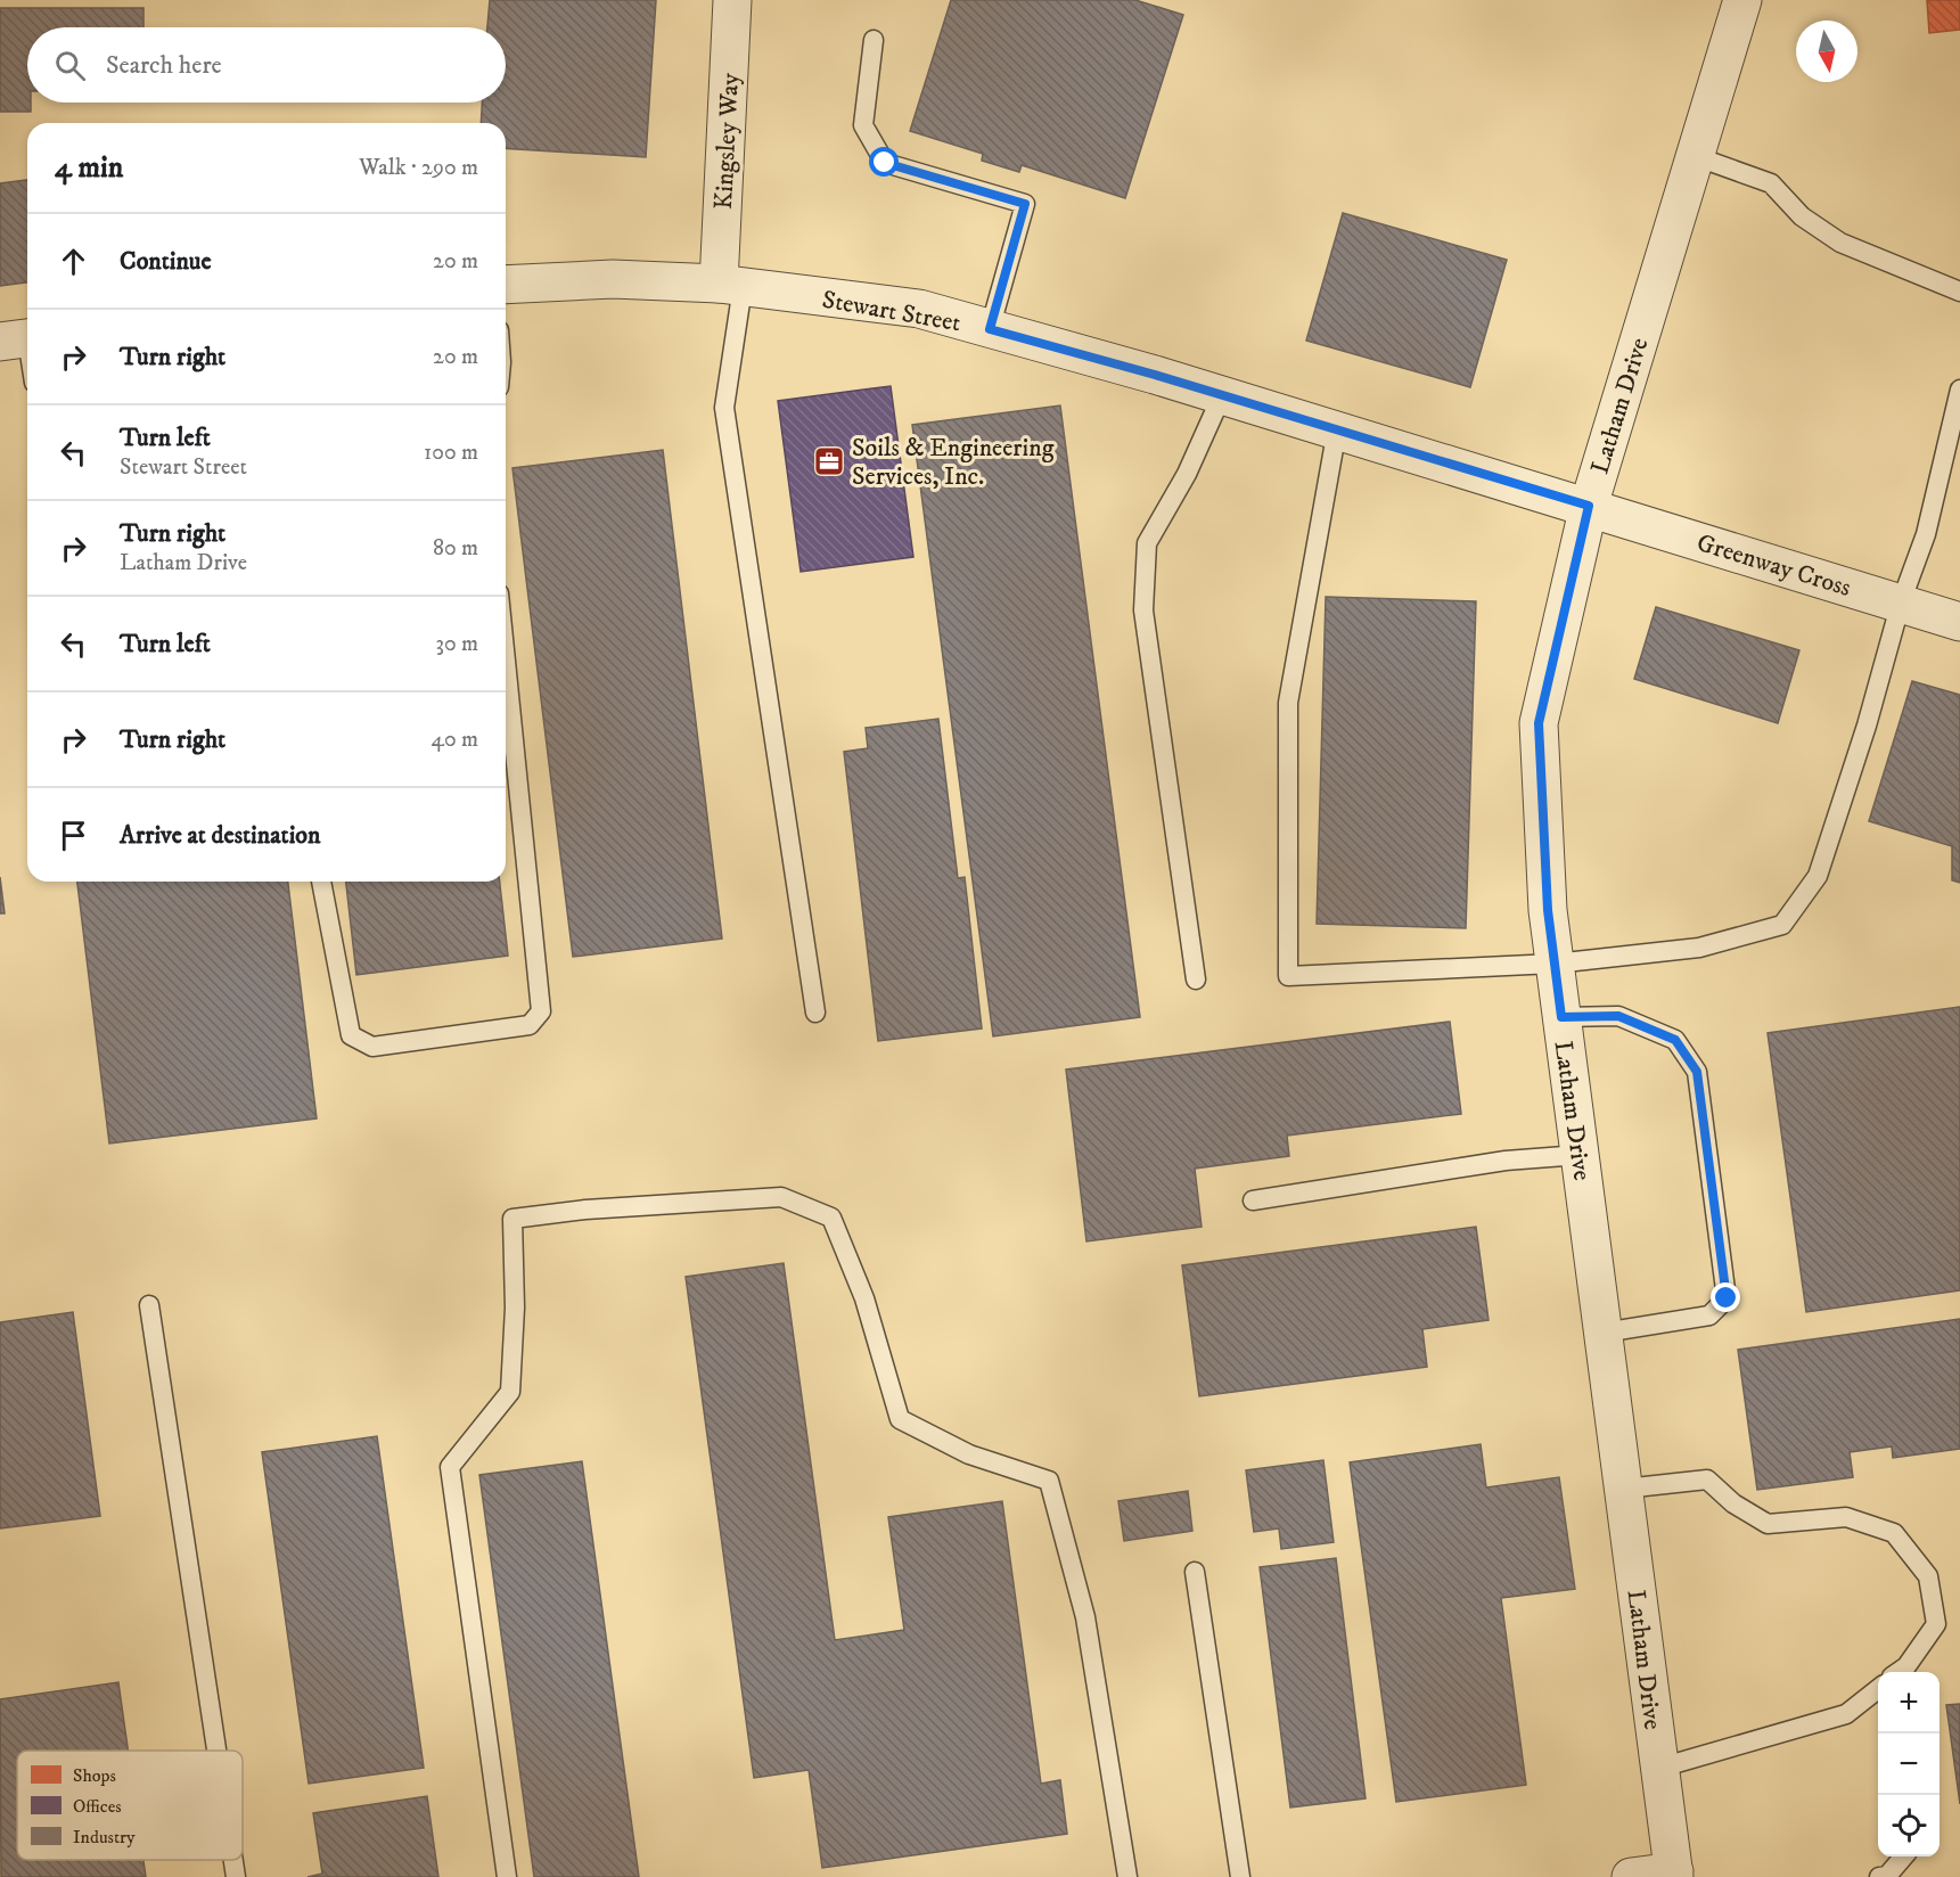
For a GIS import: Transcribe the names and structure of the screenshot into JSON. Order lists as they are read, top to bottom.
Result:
{
  "streets": {
    "street": [
      "Kingsley Way",
      "Stewart Street",
      "Latham Drive",
      "Greenway Cross"
    ]
  },
  "crossings": [
    ["Kingsley Way", "Stewart Street"],
    ["Stewart Street", "Latham Drive"],
    ["Stewart Street", "Greenway Cross"],
    ["Latham Drive", "Greenway Cross"]
  ],
  "places": {
    "office": ["Soils & Engineering Services, Inc."]
  },
  "legend": ["Shops", "Offices", "Industry"],
  "north": "bottom",
  "page": {
    "search": "Search here",
    "heading": ["4 min", "Walk · 290 m"],
    "list": [
      ["Continue", "20 m"],
      ["Turn right", "20 m"],
      ["Turn left", "Stewart Street", "100 m"],
      ["Turn right", "Latham Drive", "80 m"],
      ["Turn left", "30 m"],
      ["Turn right", "40 m"],
      "Arrive at destination"
    ],
    "map_buttons": ["+", "−"]
  }
}
